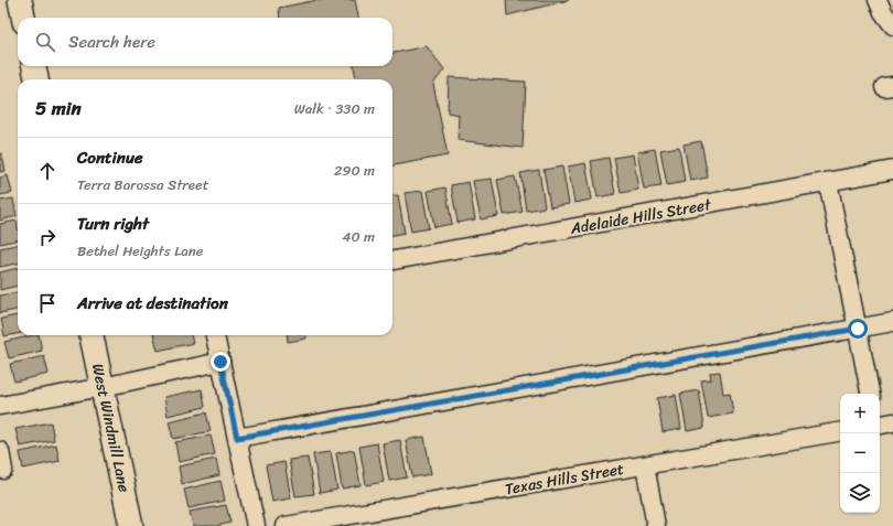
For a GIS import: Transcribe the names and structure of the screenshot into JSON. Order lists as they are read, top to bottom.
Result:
{
  "streets": {
    "main road": ["West Windmill Lane"],
    "street": ["Adelaide Hills Street", "Texas Hills Street"]
  },
  "page": {
    "search": "Search here",
    "heading": ["5 min", "Walk · 330 m"],
    "list": [
      ["Continue", "Terra Barossa Street", "290 m"],
      ["Turn right", "Bethel Heights Lane", "40 m"],
      "Arrive at destination"
    ],
    "map_buttons": ["+", "−"]
  }
}
